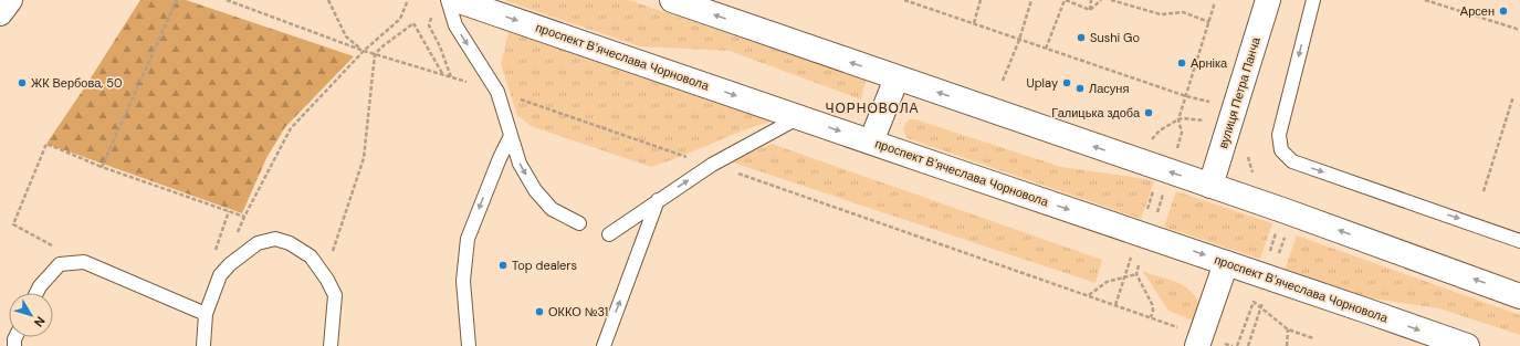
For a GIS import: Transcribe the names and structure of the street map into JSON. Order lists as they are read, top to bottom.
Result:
{
  "streets": {
    "main road": ["проспект Вʼячеслава Чорновола", "вулиця Петра Панча"]
  },
  "districts": ["ЧОРНОВОЛА"],
  "places": [
    "Арсен",
    "Sushi Go",
    "Арніка",
    "ЖК Вербова, 50",
    "Uplay",
    "Ласуня",
    "Галицька здоба",
    "Top dealers",
    "ОККО №31"
  ],
  "north": "bottom right"
}
